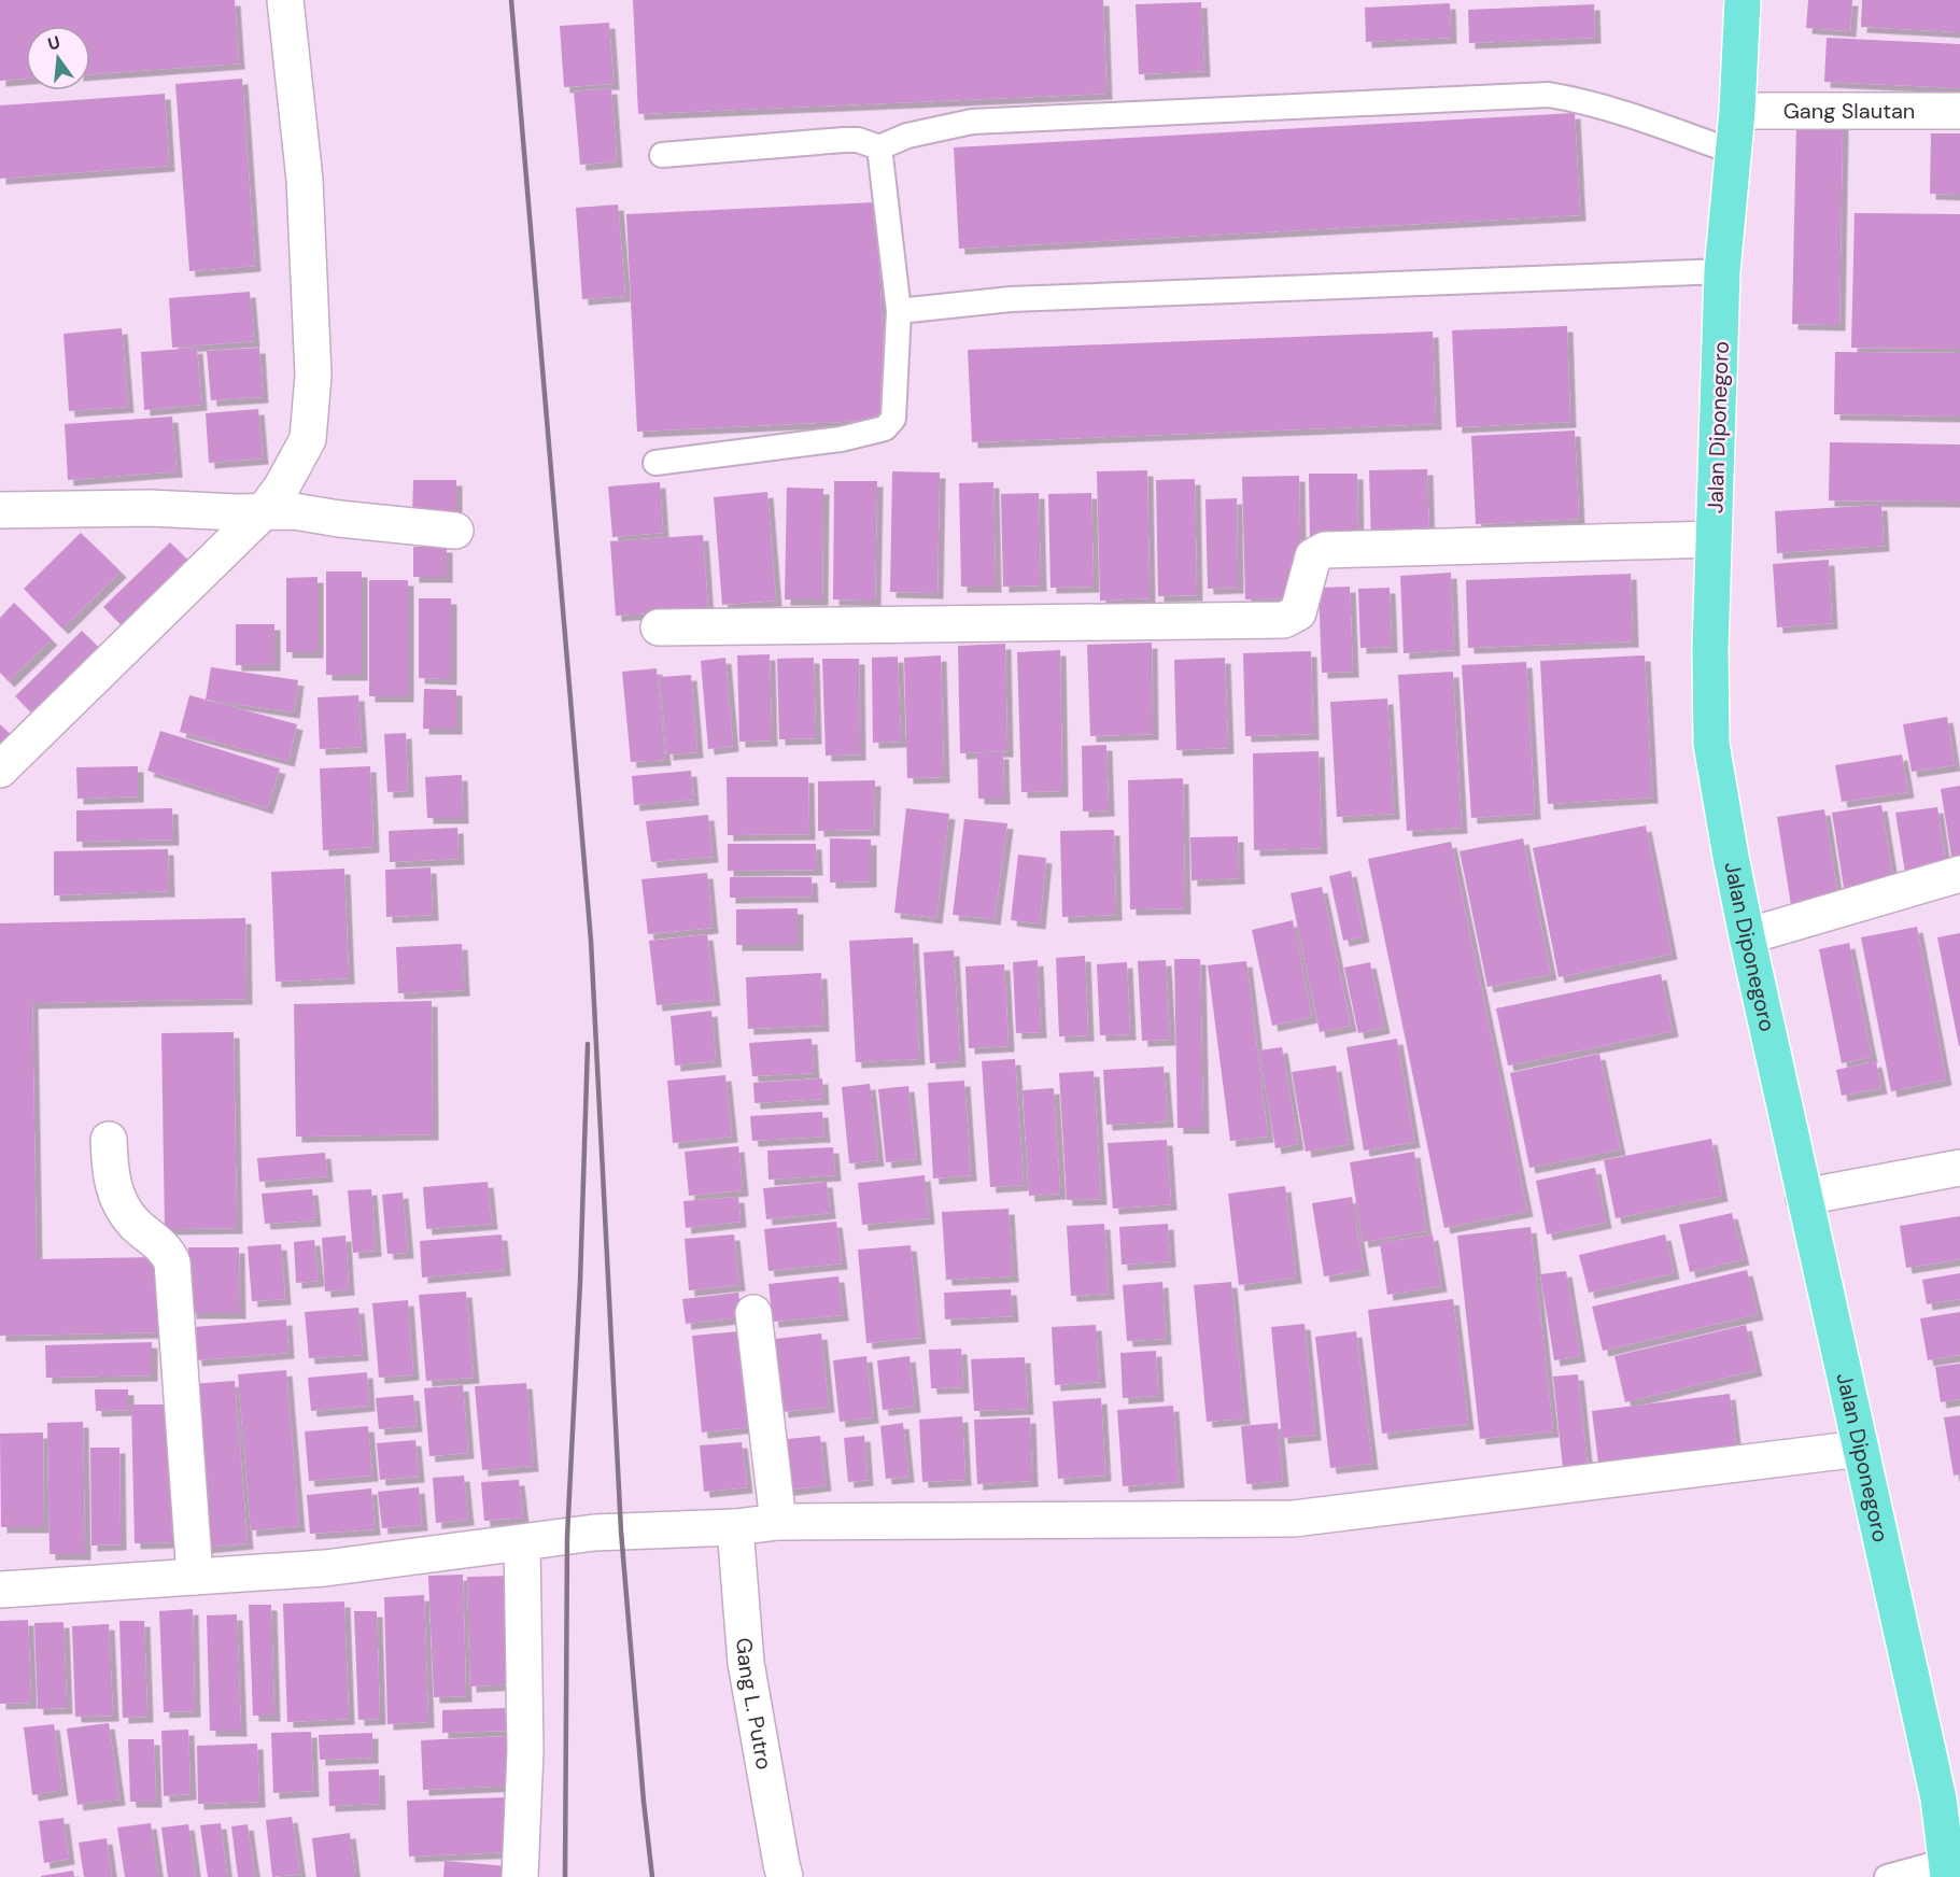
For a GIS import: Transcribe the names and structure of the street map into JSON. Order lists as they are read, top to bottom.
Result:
{
  "streets": {
    "highway": ["Jalan Diponegoro"],
    "street": ["Gang Slautan", "Gang L. Putro"]
  },
  "crossings": [
    ["Gang Slautan", "Jalan Diponegoro"]
  ],
  "north": "top"
}
